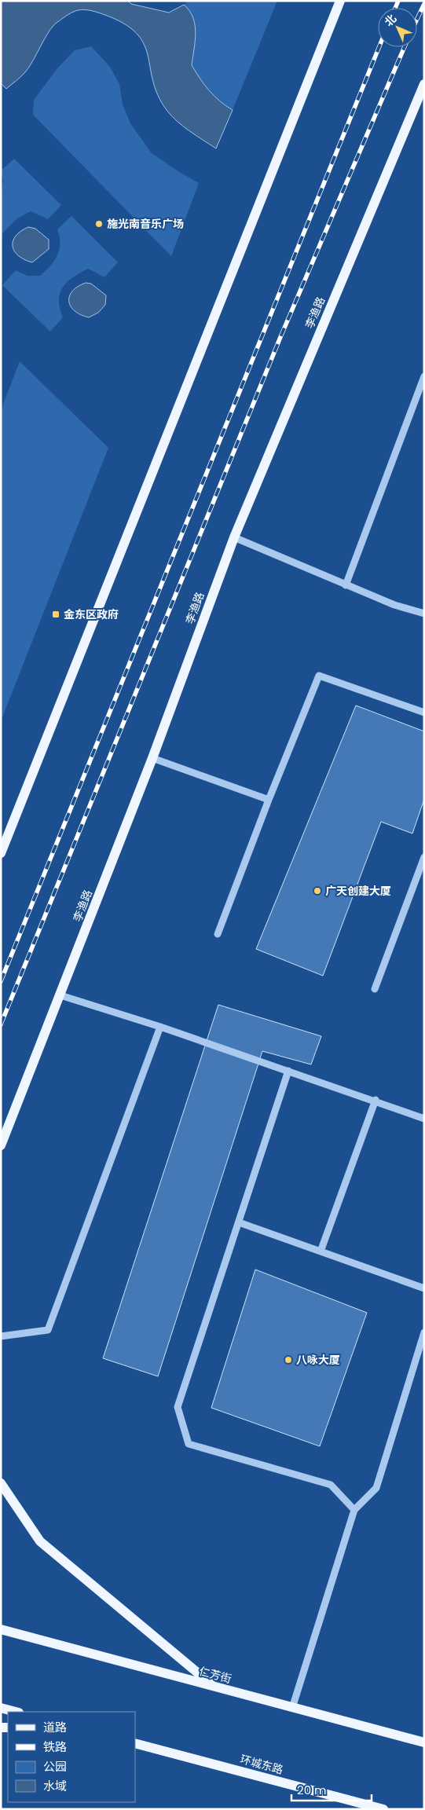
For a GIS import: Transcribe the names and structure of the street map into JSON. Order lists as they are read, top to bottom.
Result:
{
  "streets": {
    "main road": ["李渔路", "仁芳街", "环城东路"]
  },
  "places": {
    "other": ["施光南音乐广场", "广天创建大厦", "八咏大厦"],
    "transit": ["金东区政府"]
  },
  "legend": [
    "道路",
    "铁路",
    "公园",
    "水域"
  ],
  "scale_bar": "20 m",
  "north": "top left"
}
